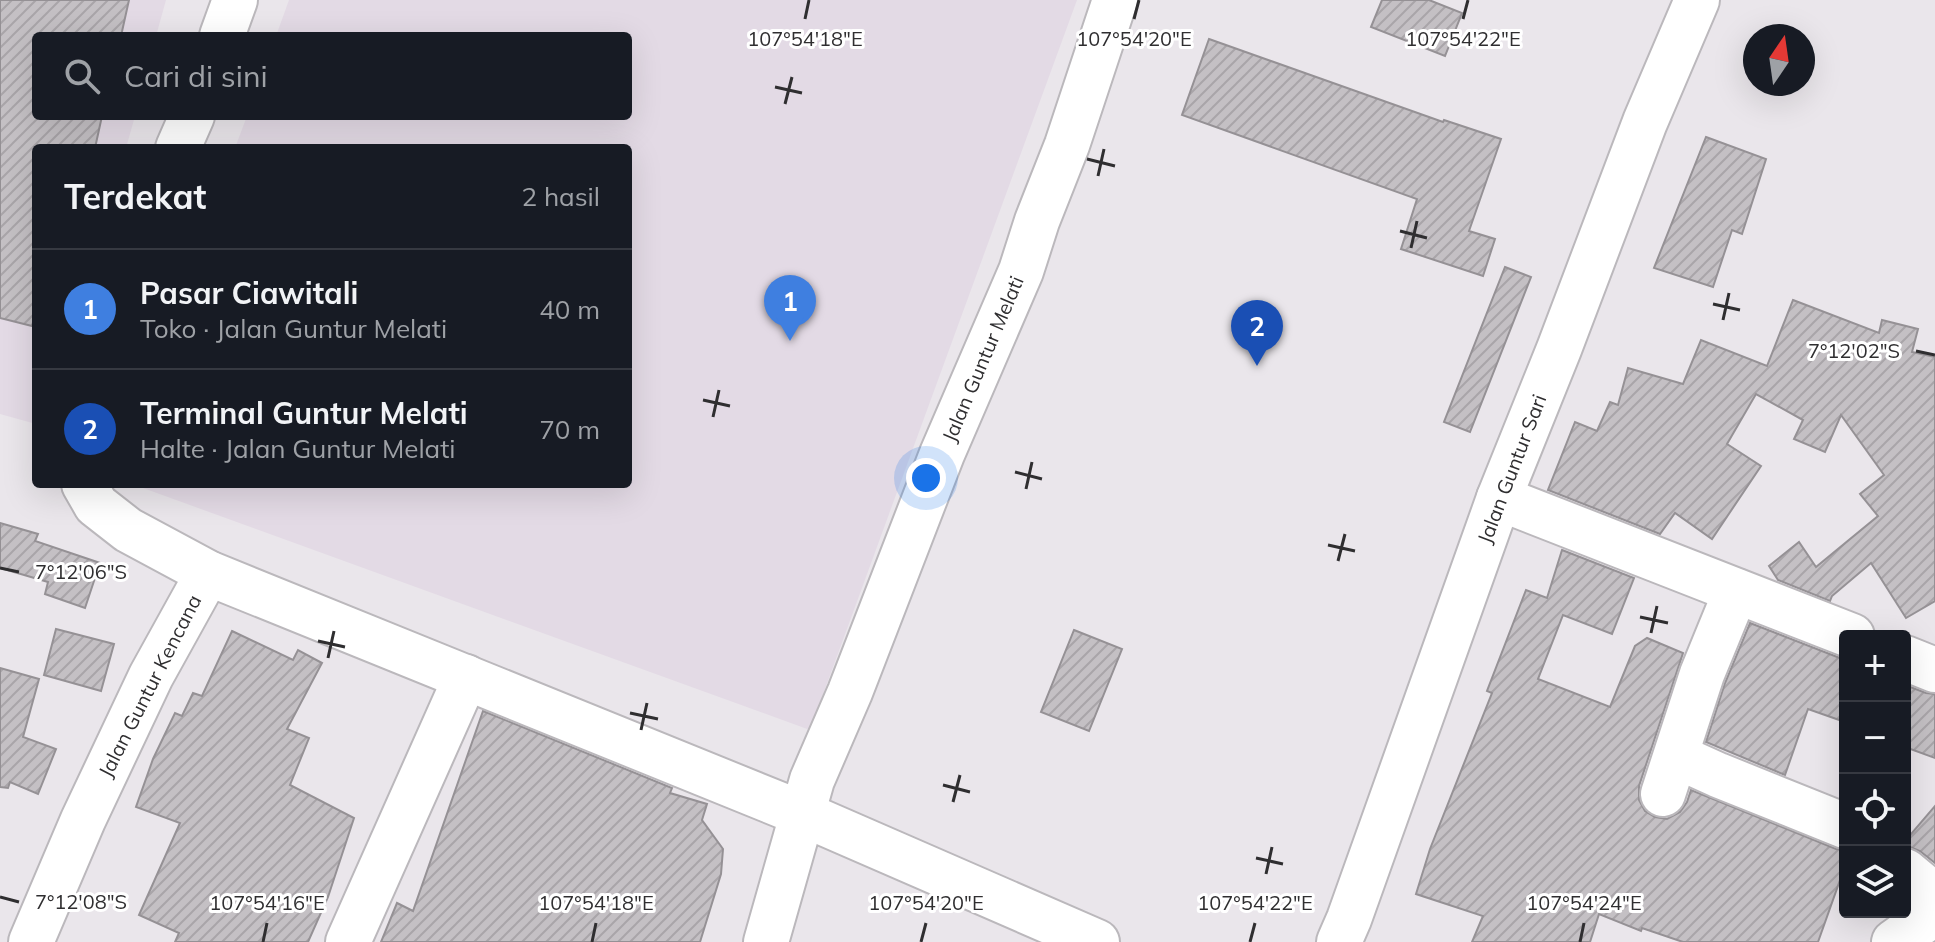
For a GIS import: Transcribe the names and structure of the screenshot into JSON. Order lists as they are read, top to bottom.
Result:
{
  "streets": {
    "street": ["Jalan Guntur Melati", "Jalan Guntur Sari", "Jalan Guntur Kencana"]
  },
  "north": "top",
  "page": {
    "search": "Cari di sini",
    "heading": ["Terdekat", "2 hasil"],
    "list": [
      {
        "mark": "1",
        "name": "Pasar Ciawitali",
        "note": "Toko · Jalan Guntur Melati",
        "value": "40 m"
      },
      {
        "mark": "2",
        "name": "Terminal Guntur Melati",
        "note": "Halte · Jalan Guntur Melati",
        "value": "70 m"
      }
    ],
    "pins": ["1", "2"],
    "map_buttons": ["+", "−"]
  },
  "coordinates": [
    "107°54'18\"E",
    "107°54'20\"E",
    "107°54'22\"E",
    "7°12'02\"S",
    "7°12'06\"S",
    "7°12'08\"S",
    "107°54'16\"E",
    "107°54'24\"E"
  ]
}
